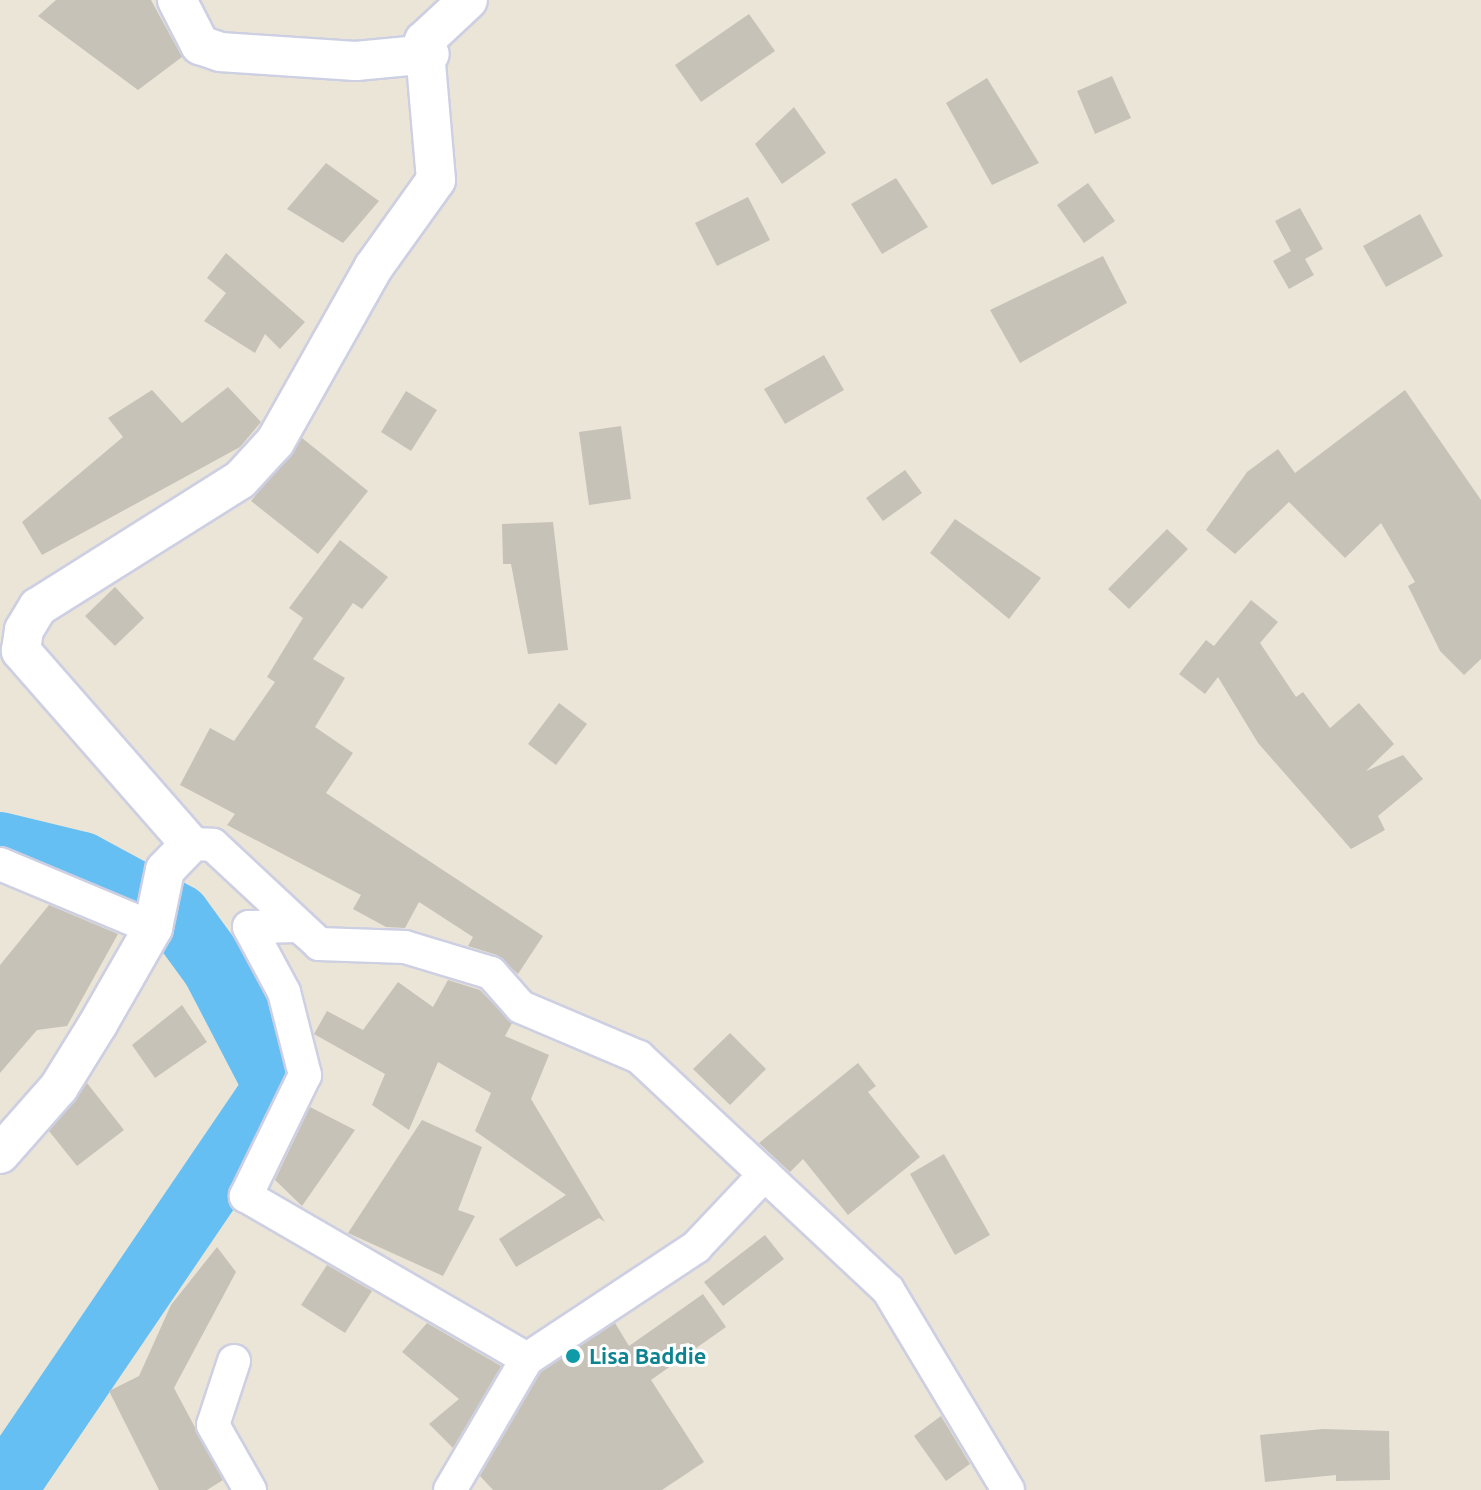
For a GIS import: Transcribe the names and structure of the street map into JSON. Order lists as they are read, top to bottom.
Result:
{
  "places": ["Lisa Baddie"]
}
